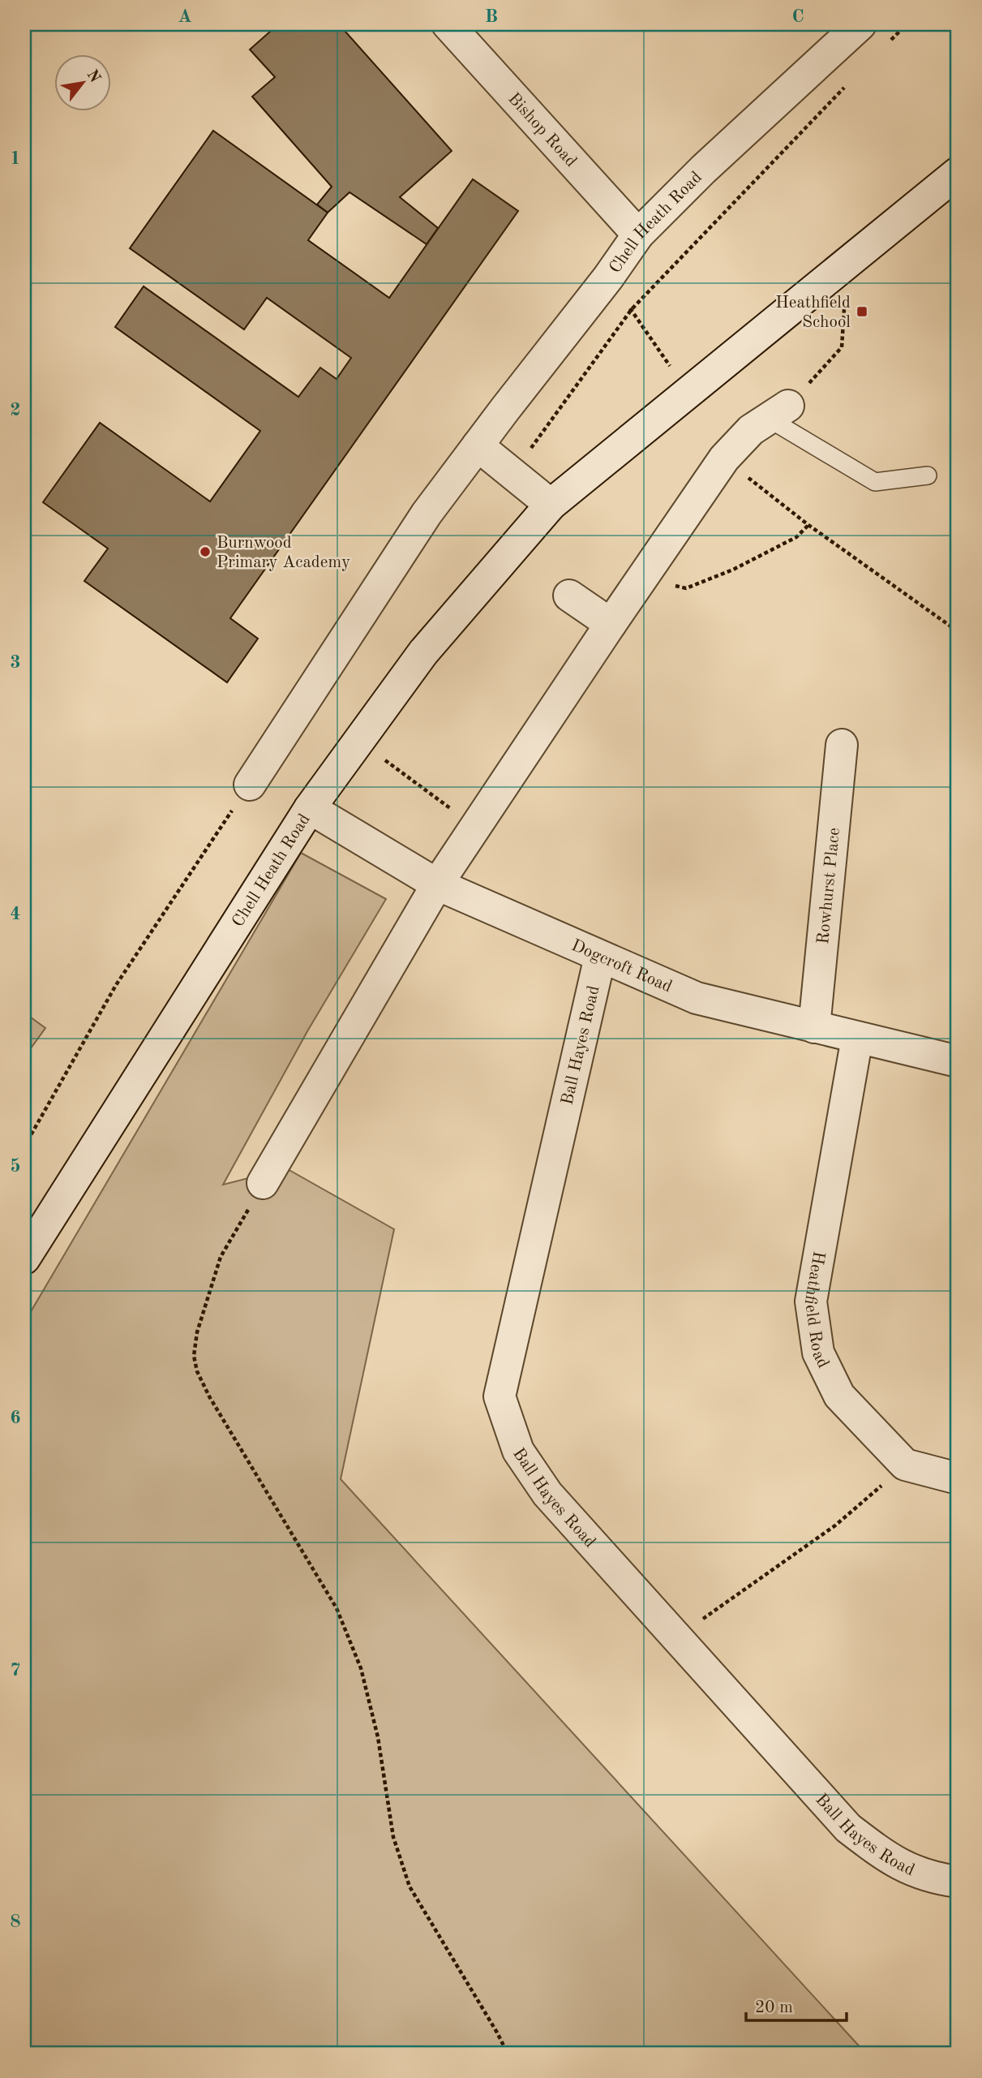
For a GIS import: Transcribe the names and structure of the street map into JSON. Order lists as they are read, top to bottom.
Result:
{
  "streets": {
    "street": [
      "Bishop Road",
      "Chell Heath Road",
      "Rowhurst Place",
      "Dogcroft Road",
      "Ball Hayes Road",
      "Heathfield Road"
    ]
  },
  "crossings": [
    ["Bishop Road", "Chell Heath Road"],
    ["Chell Heath Road", "Dogcroft Road"],
    ["Rowhurst Place", "Dogcroft Road"],
    ["Dogcroft Road", "Ball Hayes Road"],
    ["Dogcroft Road", "Heathfield Road"]
  ],
  "places": {
    "transit": ["Heathfield School"],
    "other": ["Burnwood Primary Academy"]
  },
  "scale_bar": "20 m",
  "north": "top right",
  "grid": {
    "columns": ["A", "B", "C"],
    "rows": [
      "1",
      "2",
      "3",
      "4",
      "5",
      "6",
      "7",
      "8"
    ]
  }
}
